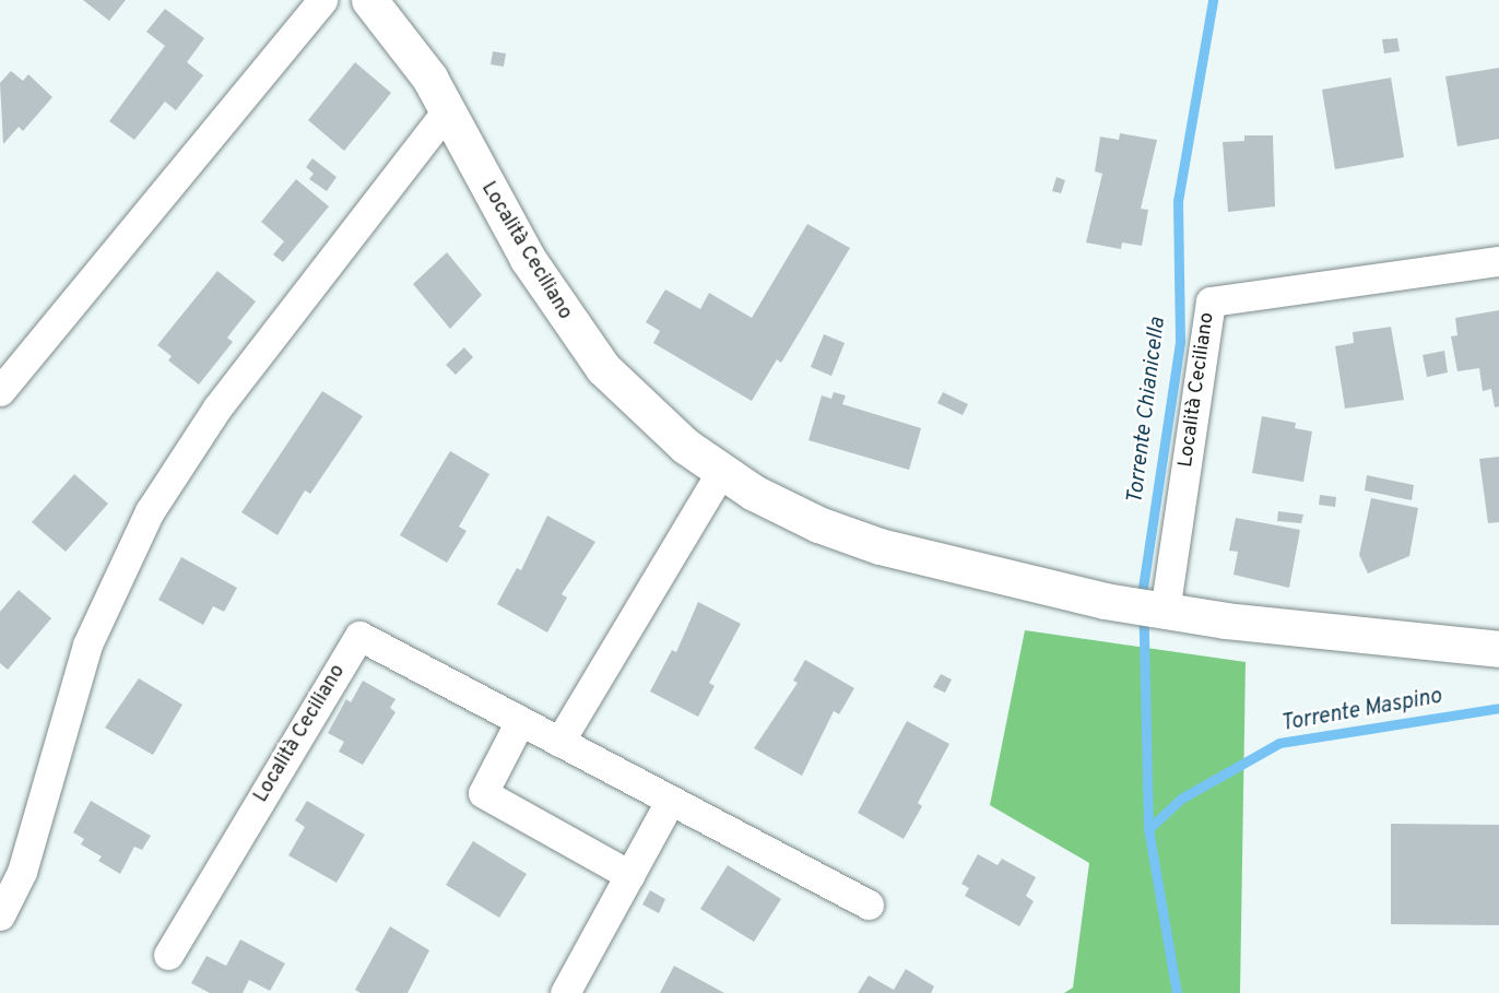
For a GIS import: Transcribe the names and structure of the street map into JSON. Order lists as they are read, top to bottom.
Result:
{
  "streets": {
    "street": ["Località Ceciliano"]
  },
  "water": ["Torrente Chianicella", "Torrente Maspino"]
}
